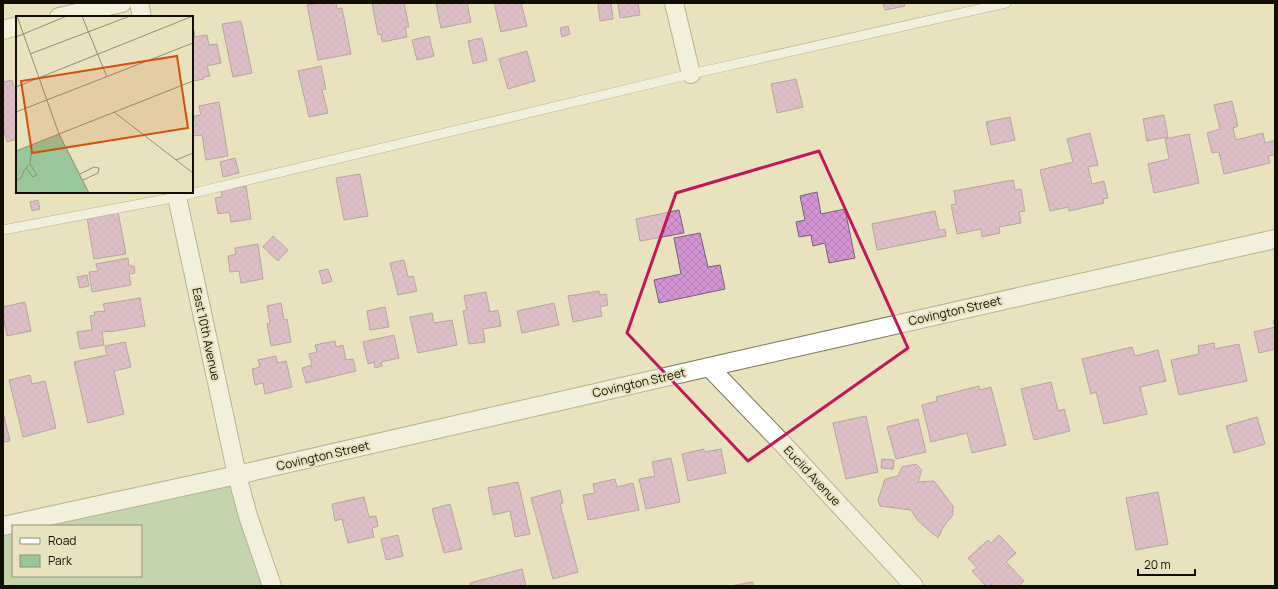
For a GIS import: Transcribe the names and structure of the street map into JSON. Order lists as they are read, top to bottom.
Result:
{
  "streets": {
    "street": ["Covington Street", "East 10th Avenue", "Euclid Avenue"]
  },
  "crossings": [
    ["Covington Street", "East 10th Avenue"],
    ["Covington Street", "Euclid Avenue"]
  ],
  "legend": ["Road", "Park"],
  "scale_bar": "20 m"
}
